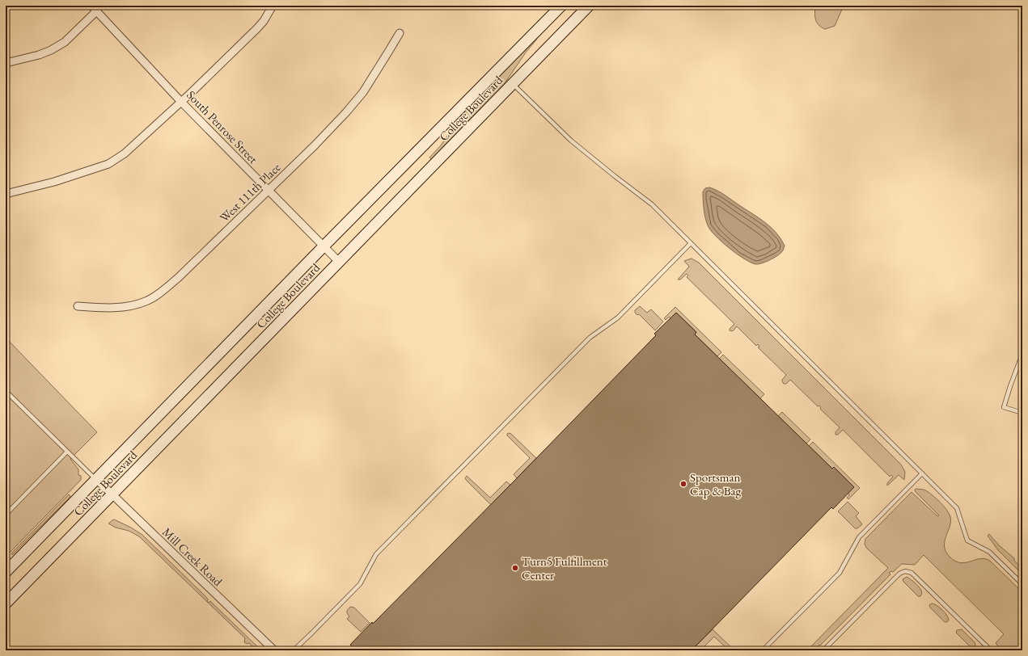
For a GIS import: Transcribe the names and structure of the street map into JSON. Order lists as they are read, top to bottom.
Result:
{
  "streets": {
    "main road": ["College Boulevard"],
    "street": ["South Penrose Street", "West 111th Place", "Mill Creek Road"]
  },
  "crossings": [
    ["College Boulevard", "South Penrose Street"],
    ["College Boulevard", "Mill Creek Road"],
    ["South Penrose Street", "West 111th Place"]
  ],
  "places": ["Sportsman Cap & Bag", "Turn5 Fulfillment Center"]
}
